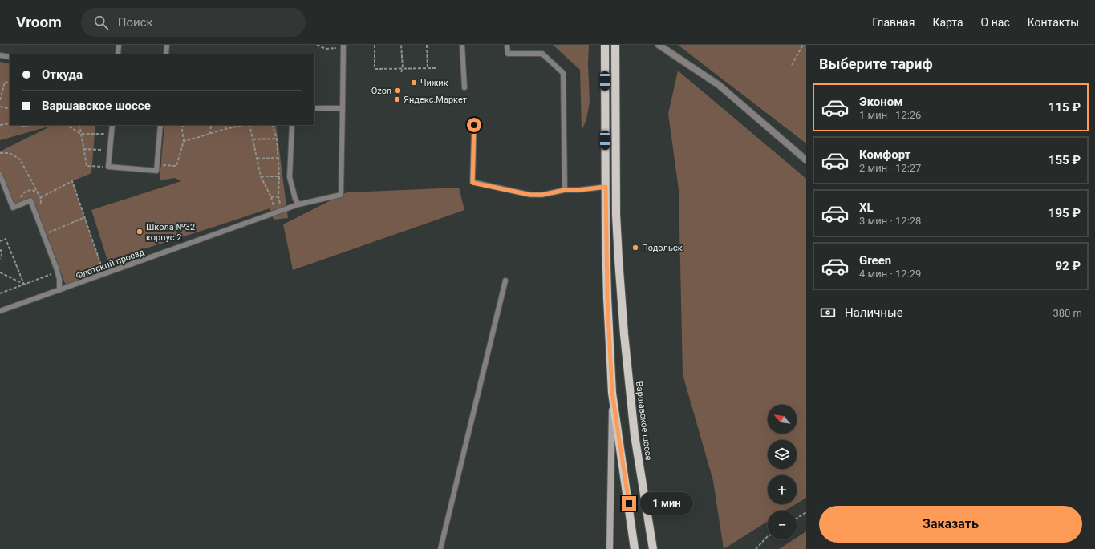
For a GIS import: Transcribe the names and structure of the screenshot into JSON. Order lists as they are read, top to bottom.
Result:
{
  "streets": {
    "main road": ["Варшавское шоссе"],
    "lane": ["Флотский проезд"]
  },
  "places": [
    "Чижик",
    "Ozon",
    "Яндекс.Маркет",
    "Школа №32 корпус 2",
    "Подольск"
  ],
  "north": "top left",
  "page": {
    "header": "Vroom",
    "search": "Поиск",
    "nav": [
      "Главная",
      "Карта",
      "О нас",
      "Контакты"
    ],
    "heading": "Выберите тариф",
    "banner": ["Откуда", "Варшавское шоссе"],
    "list": [
      {
        "name": "Эконом",
        "note": "1 мин · 12:26",
        "value": "115 ₽"
      },
      {
        "name": "Комфорт",
        "note": "2 мин · 12:27",
        "value": "155 ₽"
      },
      {
        "name": "XL",
        "note": "3 мин · 12:28",
        "value": "195 ₽"
      },
      {
        "name": "Green",
        "note": "4 мин · 12:29",
        "value": "92 ₽"
      }
    ],
    "pay": ["Наличные", "380 m"],
    "map_buttons": ["+", "−"],
    "bubble": "1 мин",
    "buttons": "Заказать"
  }
}
